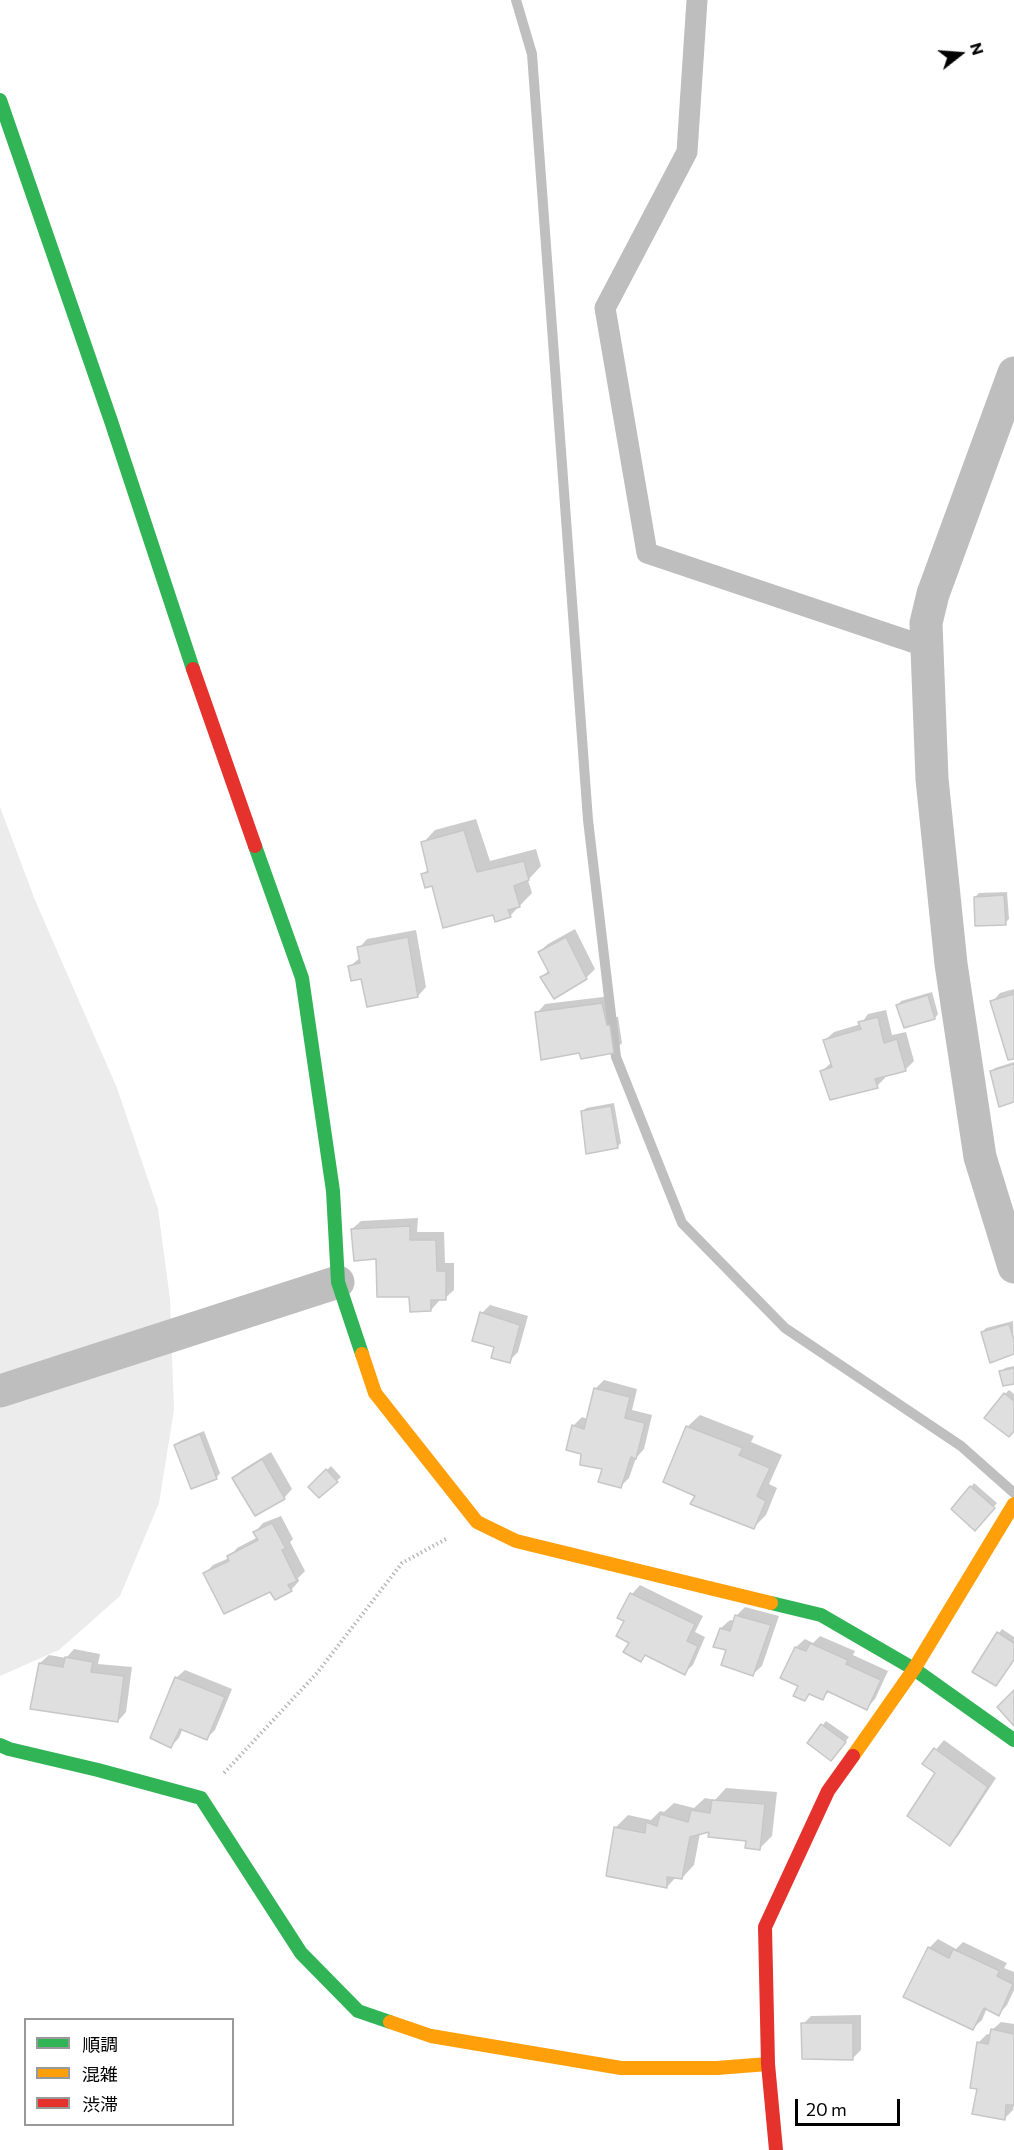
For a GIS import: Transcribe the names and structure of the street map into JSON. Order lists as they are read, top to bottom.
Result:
{
  "legend": ["順調", "混雑", "渋滞"],
  "scale_bar": "20 m",
  "north": "right"
}
